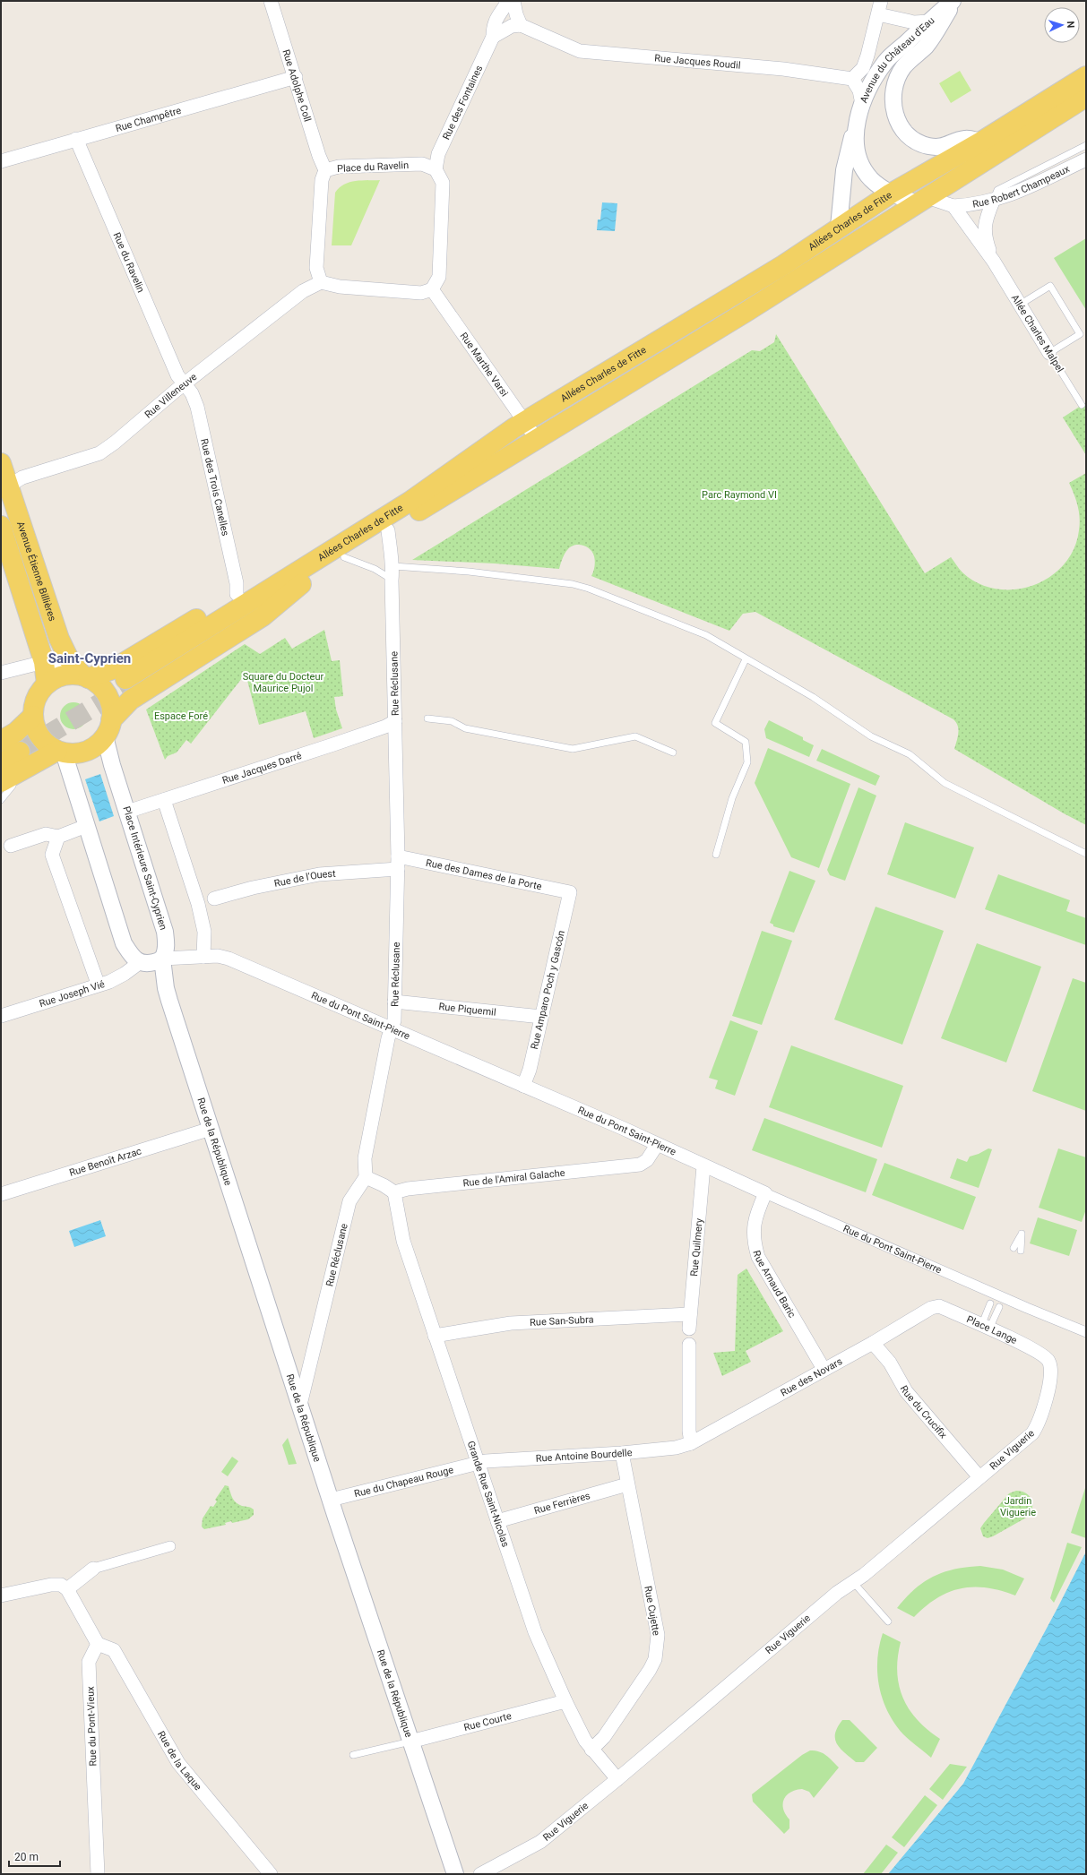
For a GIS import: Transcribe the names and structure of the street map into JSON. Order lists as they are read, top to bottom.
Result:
{
  "streets": {
    "main road": ["Allées Charles de Fitte", "Avenue Étienne Billières"],
    "street": [
      "Avenue du Château d'Eau",
      "Rue Jacques Roudil",
      "Rue Adolphe Coll",
      "Rue des Fontaines",
      "Rue Champêtre",
      "Place du Ravelin",
      "Rue Robert Champeaux",
      "Rue du Ravelin",
      "Allée Charles Malpel",
      "Rue Marthe Varsi",
      "Rue Villeneuve",
      "Rue des Trois Canelles",
      "Rue Réclusane",
      "Rue Jacques Darré",
      "Place Intérieure Saint-Cyprien",
      "Rue des Dames de la Porte",
      "Rue de l'Ouest",
      "Rue Amparo Poch y Gascón",
      "Rue Joseph Vié",
      "Rue Piquemil",
      "Rue du Pont Saint-Pierre",
      "Rue de la République",
      "Rue Benoît Arzac",
      "Rue de l'Amiral Galache",
      "Rue Quilmery",
      "Rue Arnaud Baric",
      "Rue San-Subra",
      "Place Lange",
      "Rue des Novars",
      "Rue du Crucifix",
      "Rue Viguerie",
      "Rue Antoine Bourdelle",
      "Rue du Chapeau Rouge",
      "Grande Rue Saint-Nicolas",
      "Rue Ferrières",
      "Rue Cujette",
      "Rue Courte",
      "Rue du Pont-Vieux",
      "Rue de la Laque"
    ]
  },
  "crossings": [
    ["Avenue du Château d'Eau", "Allées Charles de Fitte"],
    ["Rue Adolphe Coll", "Rue Champêtre"],
    ["Rue Adolphe Coll", "Place du Ravelin"],
    ["Rue des Fontaines", "Place du Ravelin"],
    ["Rue Champêtre", "Rue du Ravelin"],
    ["Place du Ravelin", "Rue Villeneuve"],
    ["Rue Robert Champeaux", "Allée Charles Malpel"],
    ["Allées Charles de Fitte", "Rue Marthe Varsi"],
    ["Allées Charles de Fitte", "Rue Réclusane"],
    ["Rue du Ravelin", "Rue Villeneuve"],
    ["Rue du Ravelin", "Rue des Trois Canelles"],
    ["Rue Villeneuve", "Rue des Trois Canelles"],
    ["Rue Villeneuve", "Avenue Étienne Billières"],
    ["Avenue Étienne Billières", "Place Intérieure Saint-Cyprien"],
    ["Rue Réclusane", "Rue Jacques Darré"],
    ["Rue Réclusane", "Rue des Dames de la Porte"],
    ["Rue Réclusane", "Rue de l'Ouest"],
    ["Rue Réclusane", "Rue Piquemil"],
    ["Rue Réclusane", "Rue du Pont Saint-Pierre"],
    ["Rue Réclusane", "Rue de la République"],
    ["Rue Jacques Darré", "Place Intérieure Saint-Cyprien"],
    ["Place Intérieure Saint-Cyprien", "Rue du Pont Saint-Pierre"],
    ["Place Intérieure Saint-Cyprien", "Rue de la République"],
    ["Rue des Dames de la Porte", "Rue de l'Ouest"],
    ["Rue des Dames de la Porte", "Rue Amparo Poch y Gascón"],
    ["Rue Amparo Poch y Gascón", "Rue Piquemil"],
    ["Rue Amparo Poch y Gascón", "Rue du Pont Saint-Pierre"],
    ["Rue du Pont Saint-Pierre", "Rue de la République"],
    ["Rue du Pont Saint-Pierre", "Rue de l'Amiral Galache"],
    ["Rue du Pont Saint-Pierre", "Rue Quilmery"],
    ["Rue du Pont Saint-Pierre", "Rue Arnaud Baric"],
    ["Rue de la République", "Rue Benoît Arzac"],
    ["Rue de la République", "Rue du Chapeau Rouge"],
    ["Rue de la République", "Rue Courte"],
    ["Rue de l'Amiral Galache", "Grande Rue Saint-Nicolas"],
    ["Rue Quilmery", "Rue San-Subra"],
    ["Rue Arnaud Baric", "Rue des Novars"],
    ["Rue San-Subra", "Grande Rue Saint-Nicolas"],
    ["Place Lange", "Rue des Novars"],
    ["Place Lange", "Rue Viguerie"],
    ["Rue des Novars", "Rue du Crucifix"],
    ["Rue des Novars", "Rue Antoine Bourdelle"],
    ["Rue du Crucifix", "Rue Viguerie"],
    ["Rue Viguerie", "Grande Rue Saint-Nicolas"],
    ["Rue Antoine Bourdelle", "Rue du Chapeau Rouge"],
    ["Rue Antoine Bourdelle", "Grande Rue Saint-Nicolas"],
    ["Rue Antoine Bourdelle", "Rue Cujette"],
    ["Rue du Chapeau Rouge", "Grande Rue Saint-Nicolas"],
    ["Grande Rue Saint-Nicolas", "Rue Ferrières"],
    ["Grande Rue Saint-Nicolas", "Rue Cujette"],
    ["Grande Rue Saint-Nicolas", "Rue Courte"],
    ["Rue Ferrières", "Rue Cujette"],
    ["Rue du Pont-Vieux", "Rue de la Laque"]
  ],
  "districts": ["Saint-Cyprien"],
  "parks": [
    "Parc Raymond VI",
    "Square du Docteur Maurice Pujol",
    "Espace Foré",
    "Jardin Viguerie"
  ],
  "scale_bar": "20 m",
  "north": "right"
}
